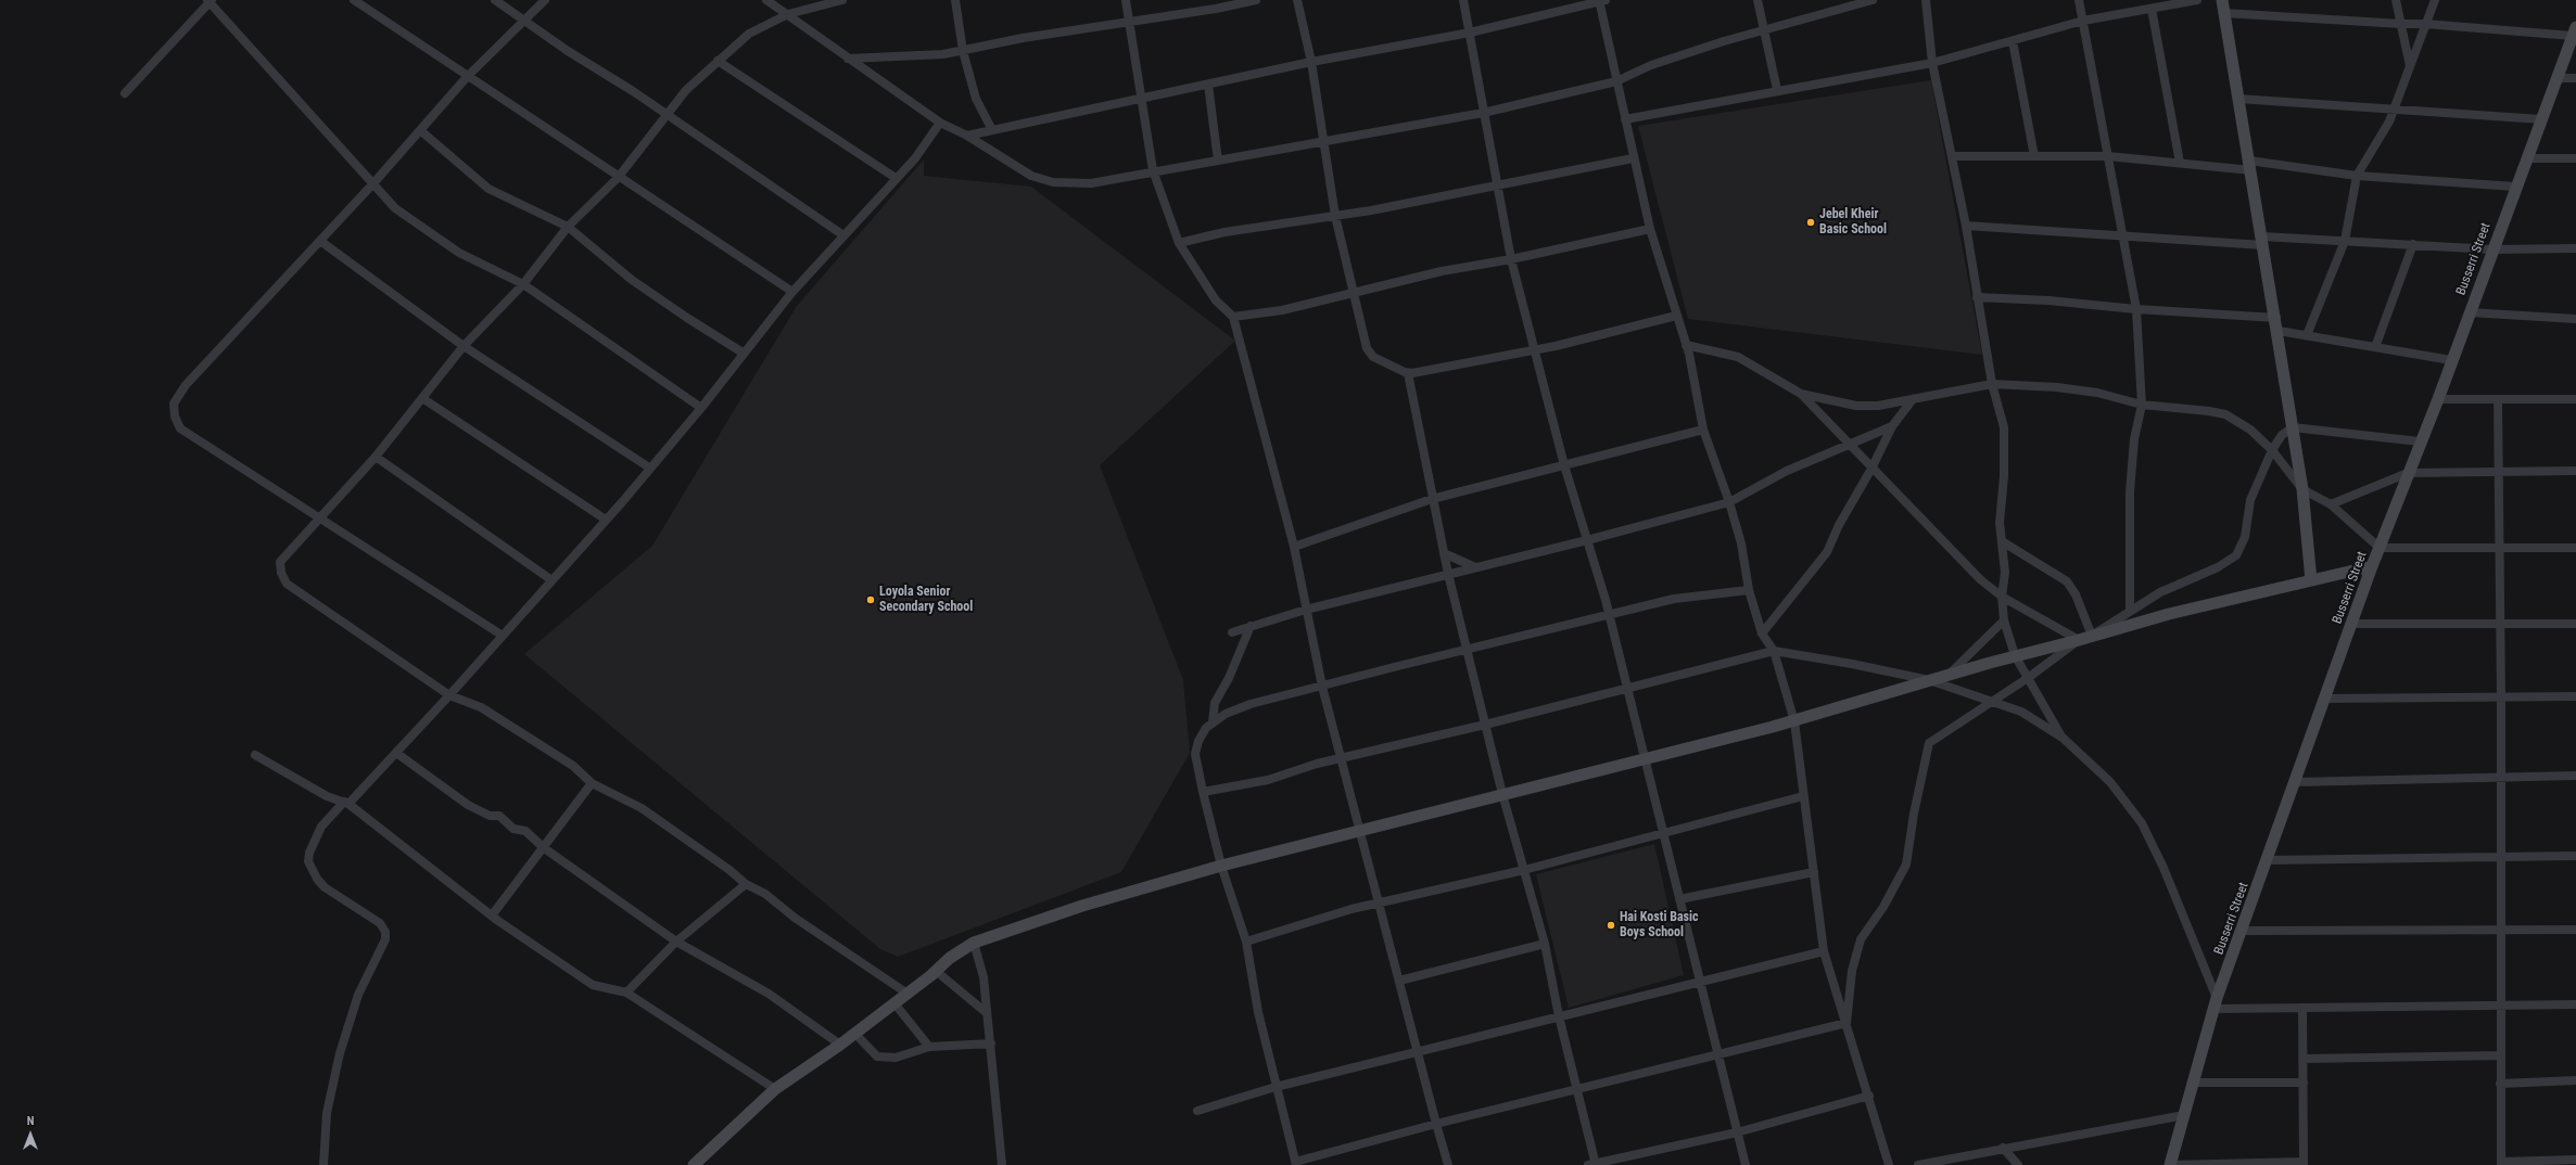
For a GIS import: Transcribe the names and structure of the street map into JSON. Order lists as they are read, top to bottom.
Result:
{
  "streets": {
    "main road": ["Busserri Street"]
  },
  "places": ["Jebel Kheir Basic School", "Loyola Senior Secondary School", "Hai Kosti Basic Boys School"],
  "north": "top"
}
